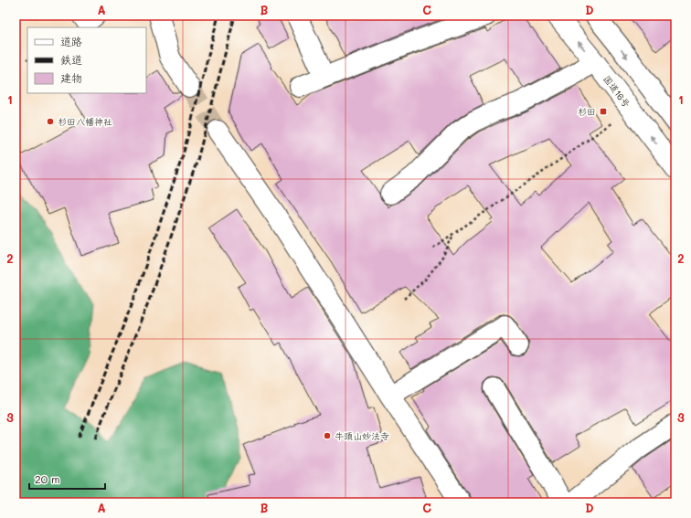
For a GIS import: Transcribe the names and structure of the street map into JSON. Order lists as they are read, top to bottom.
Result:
{
  "streets": {
    "main road": ["国道16号"]
  },
  "places": {
    "transit": ["杉田"],
    "other": ["杉田八幡神社", "牛頭山妙法寺"]
  },
  "legend": ["道路", "鉄道", "建物"],
  "scale_bar": "20 m",
  "grid": {
    "columns": [
      "A",
      "B",
      "C",
      "D"
    ],
    "rows": ["1", "2", "3"]
  }
}
